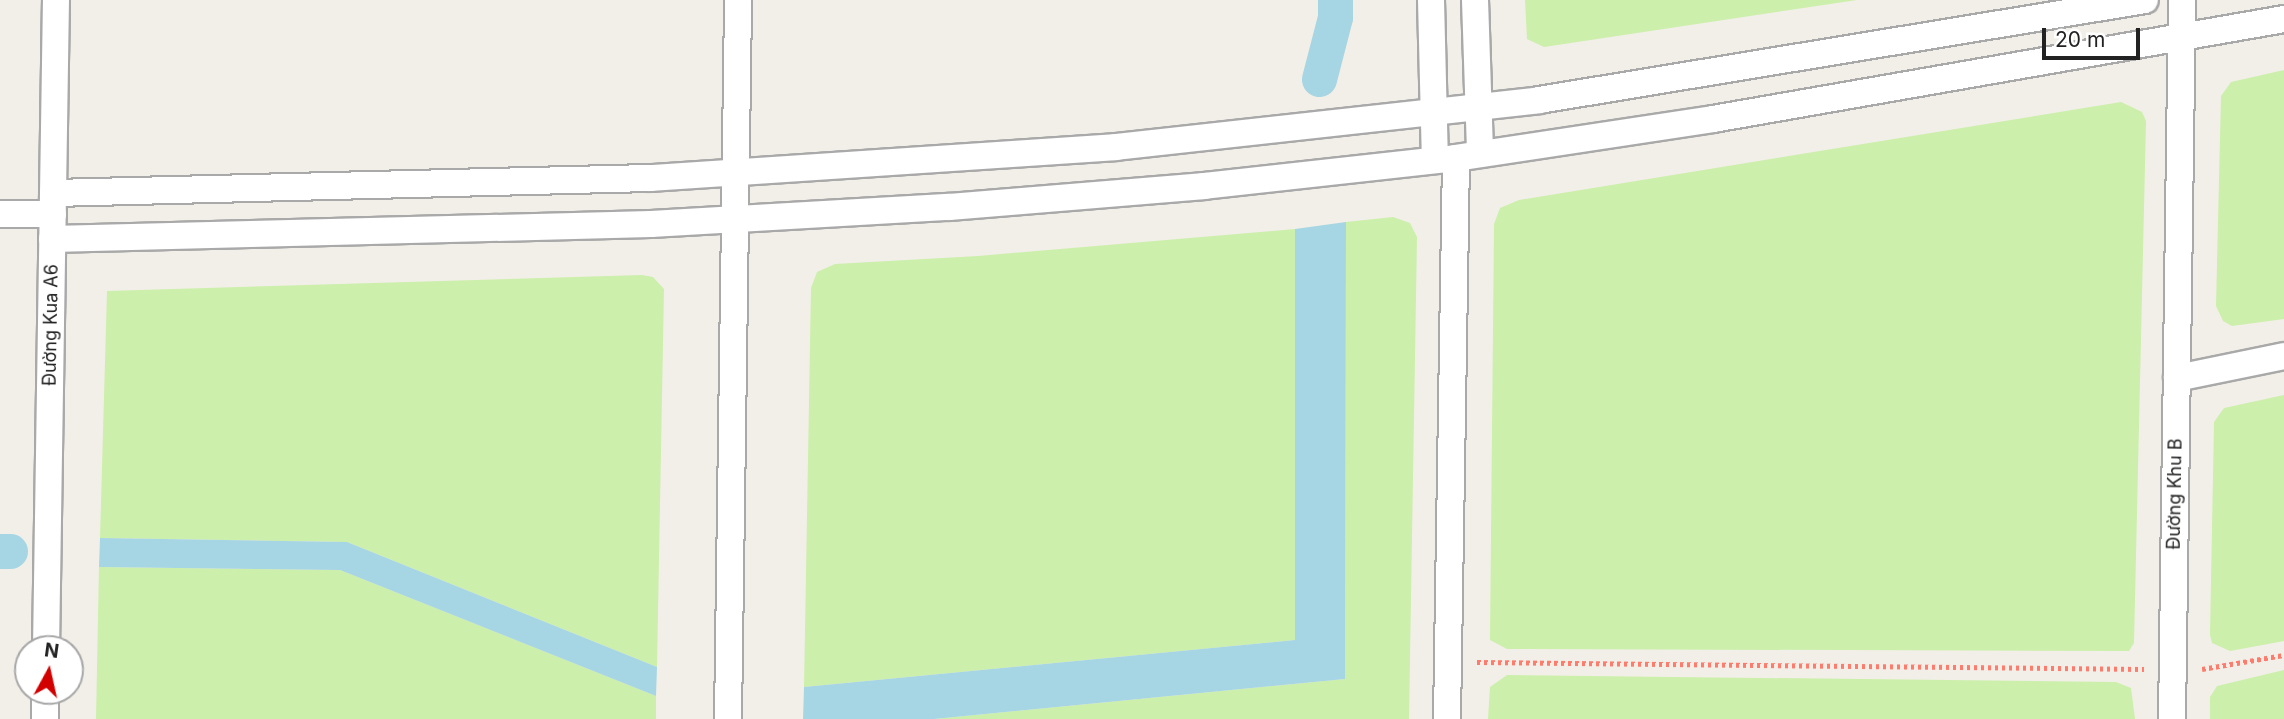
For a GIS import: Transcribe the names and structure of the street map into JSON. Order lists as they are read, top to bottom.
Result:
{
  "streets": {
    "street": ["Đường Kua A6", "Đường Khu B"]
  },
  "scale_bar": "20 m",
  "north": "top"
}
